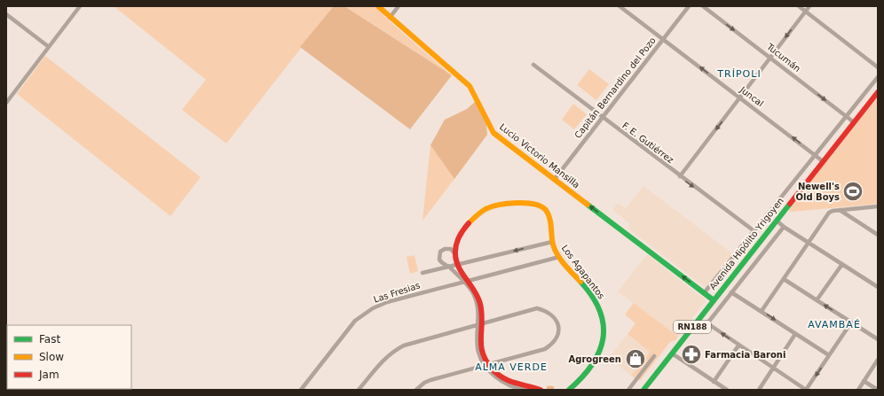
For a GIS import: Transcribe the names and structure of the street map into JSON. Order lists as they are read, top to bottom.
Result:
{
  "streets": {
    "street": [
      "Tucumán",
      "Capitán Bernardino del Pozo",
      "Juncal",
      "F. E. Gutiérrez",
      "Lucio Victorio Mansilla",
      "Avenida Hipólito Yrigoyen",
      "Los Agapantos",
      "Las Fresias",
      "RN188"
    ]
  },
  "crossings": [
    ["Tucumán", "Avenida Hipólito Yrigoyen"],
    ["Capitán Bernardino del Pozo", "Juncal"],
    ["Capitán Bernardino del Pozo", "F. E. Gutiérrez"],
    ["Capitán Bernardino del Pozo", "Lucio Victorio Mansilla"],
    ["Juncal", "Avenida Hipólito Yrigoyen"],
    ["Lucio Victorio Mansilla", "Avenida Hipólito Yrigoyen"],
    ["Los Agapantos", "Las Fresias"]
  ],
  "one_way": ["Tucumán", "Juncal", "Lucio Victorio Mansilla"],
  "districts": ["TRÍPOLI", "AVAMBAÉ", "ALMA VERDE"],
  "places": {
    "sports": ["Newell's Old Boys"],
    "pharmacy": ["Farmacia Baroni"],
    "shop": ["Agrogreen"]
  },
  "legend": ["Fast", "Slow", "Jam"]
}
